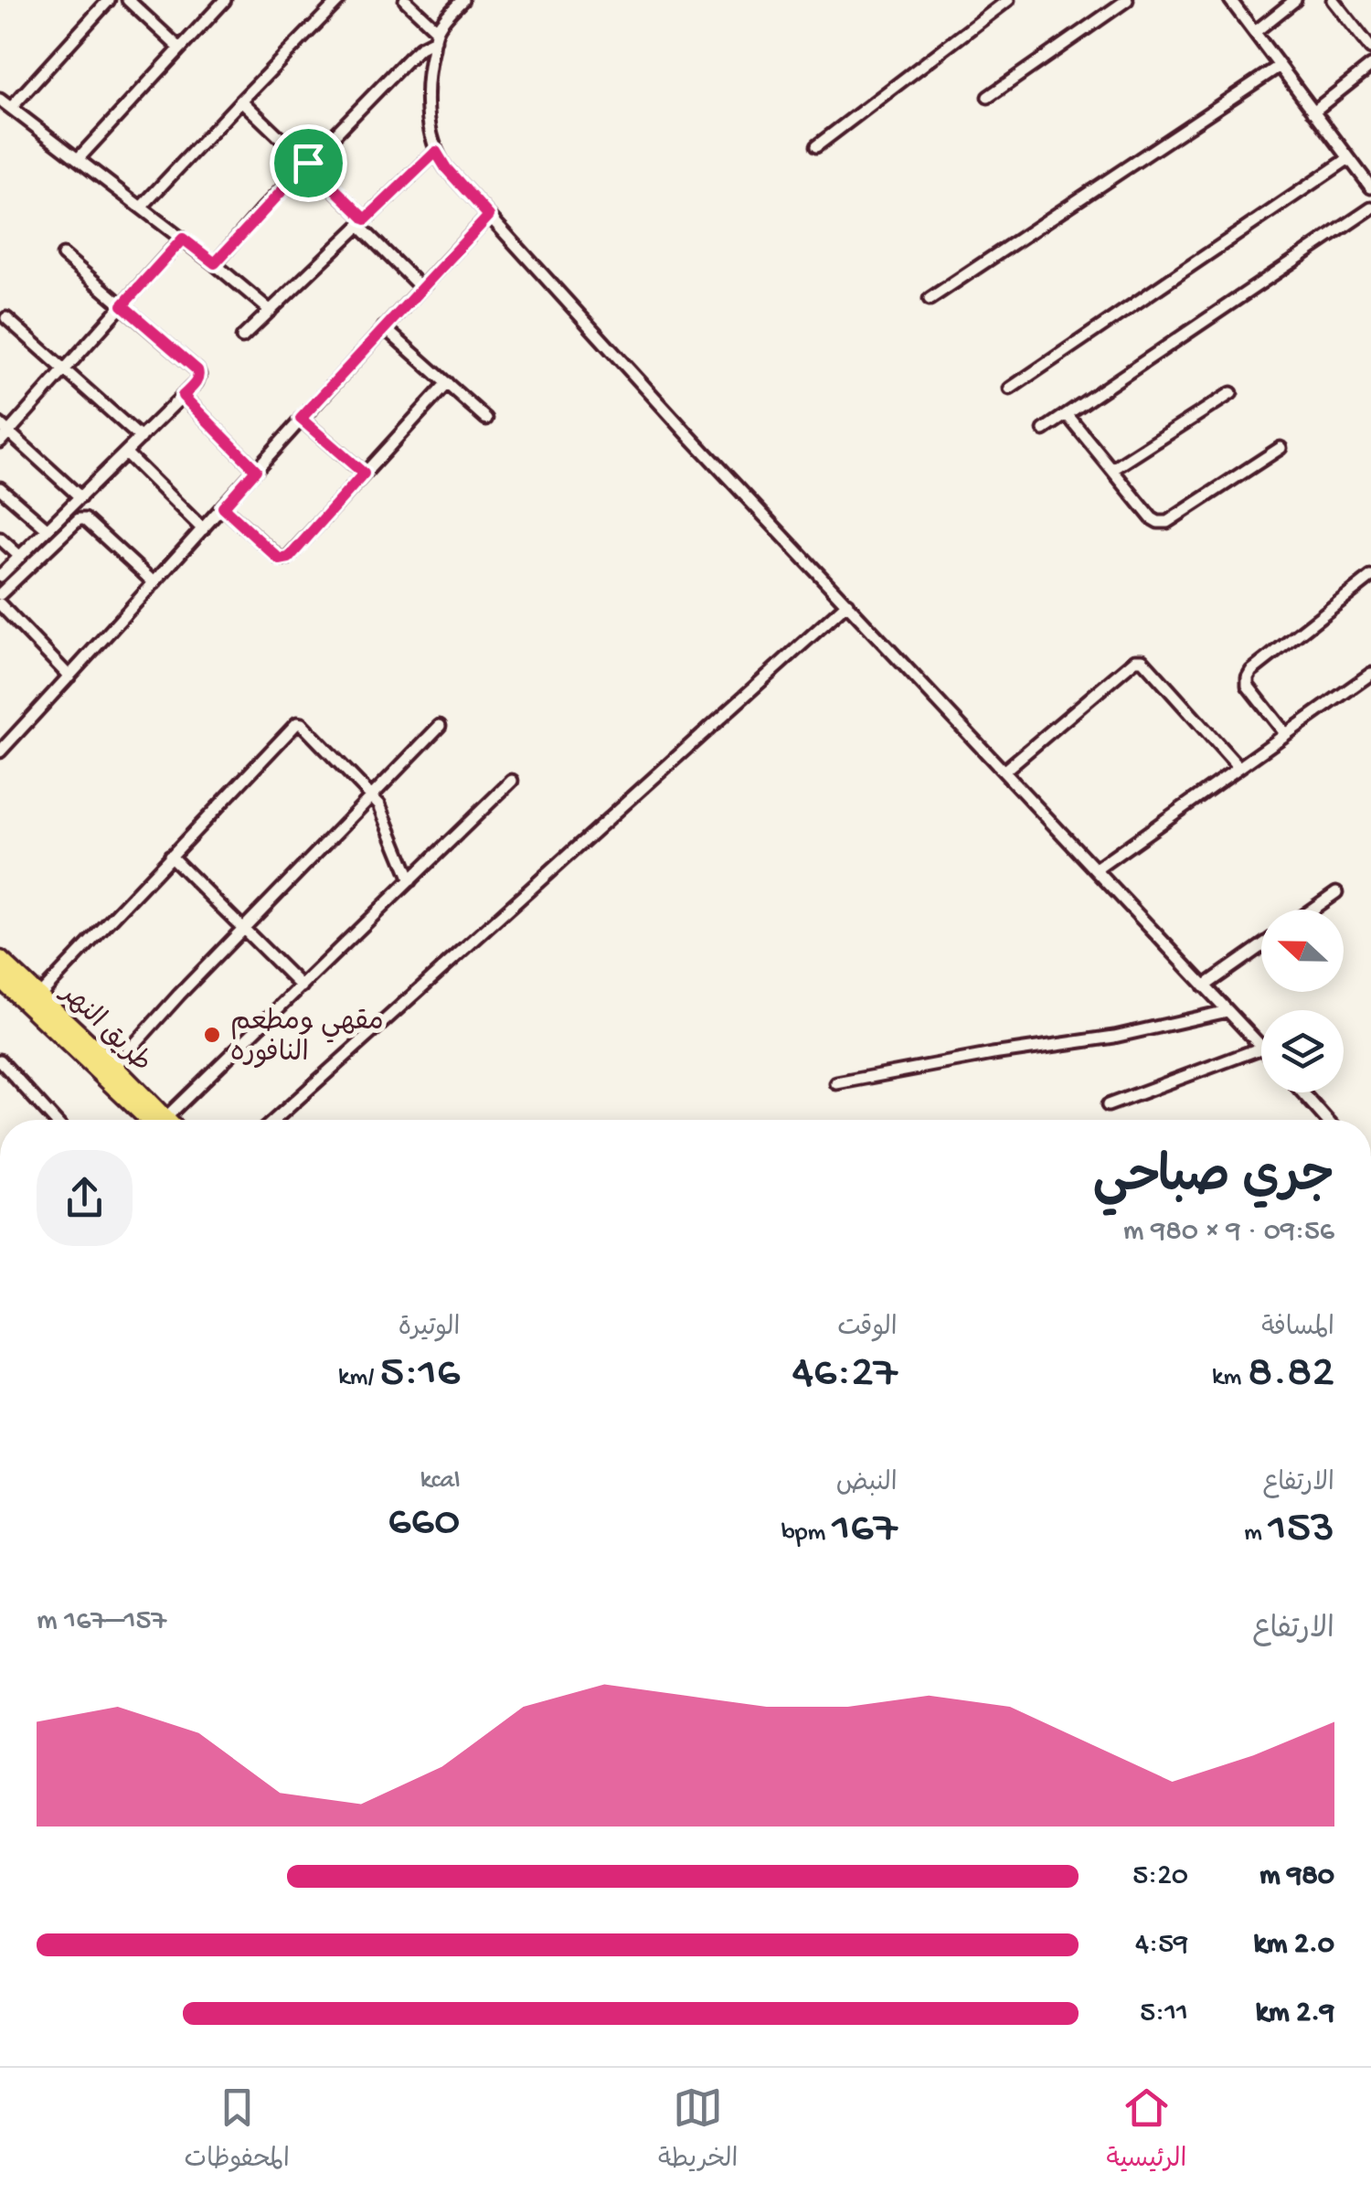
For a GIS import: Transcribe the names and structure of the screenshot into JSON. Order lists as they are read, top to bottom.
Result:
{
  "streets": {
    "main road": ["طريق النهر"]
  },
  "places": ["مقهي ومطعم النافوره"],
  "north": "left",
  "page": {
    "heading": ["جري صباحي", "09:56 · 9 × 980 m"],
    "stats": [
      ["المسافة", "8.82 km"],
      ["الوقت", "46:27"],
      ["الوتيرة", "5:16 /km"],
      ["الارتفاع", "153 m"],
      ["النبض", "167 bpm"],
      ["kcal", "660"]
    ],
    "chart": ["الارتفاع", "157–167 m"],
    "list": [
      {
        "name": "980 m",
        "note": "5:20"
      },
      {
        "name": "2.0 km",
        "note": "4:59"
      },
      {
        "name": "2.9 km",
        "note": "5:11"
      }
    ],
    "tabs": ["الرئيسية", "الخريطة", "المحفوظات"]
  }
}
